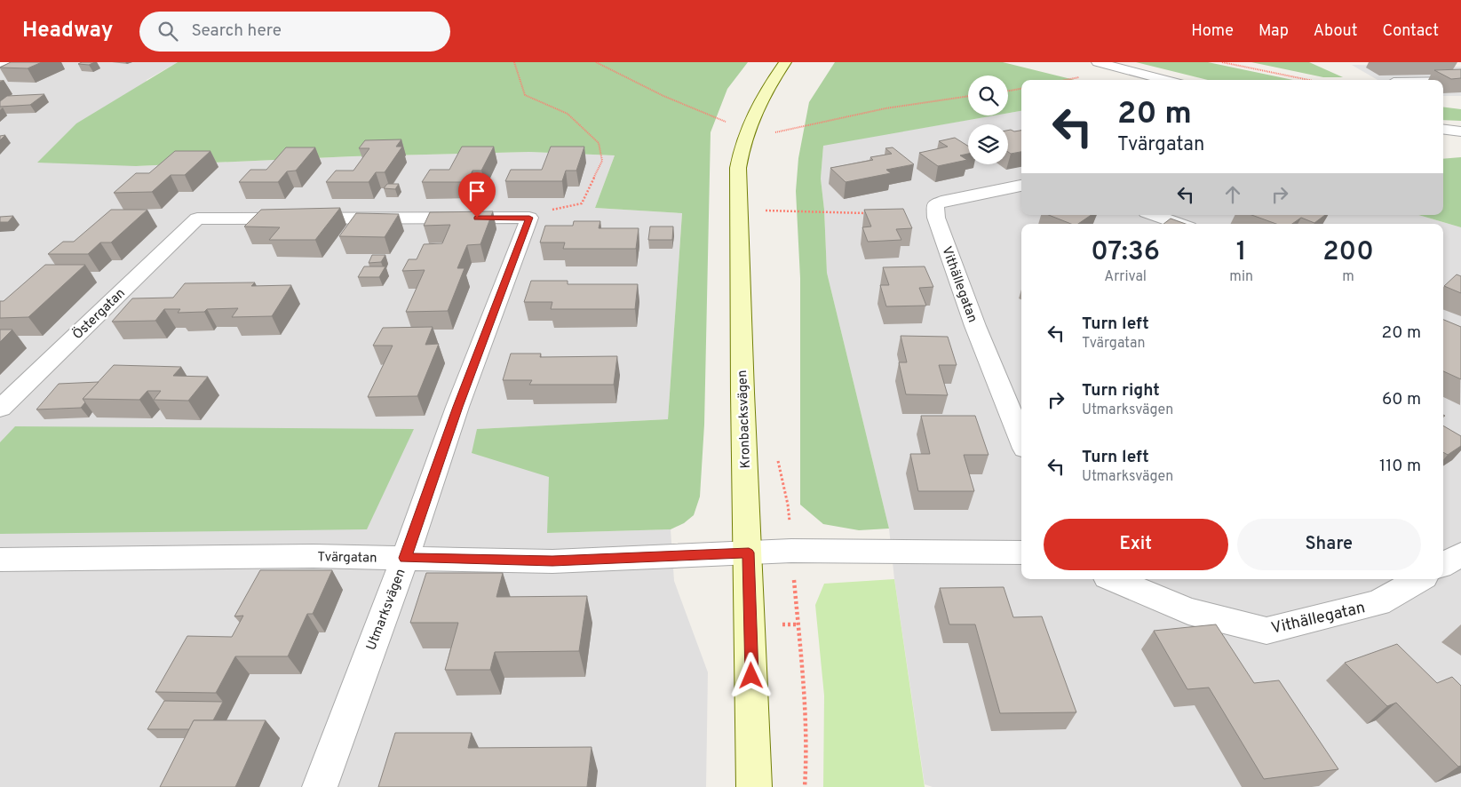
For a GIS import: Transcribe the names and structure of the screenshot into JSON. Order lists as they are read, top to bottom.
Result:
{
  "streets": {
    "street": [
      "Vithällegatan",
      "Östergatan",
      "Kronbacksvägen",
      "Tvärgatan",
      "Utmarksvägen"
    ]
  },
  "crossings": [
    ["Östergatan", "Utmarksvägen"],
    ["Kronbacksvägen", "Tvärgatan"],
    ["Tvärgatan", "Utmarksvägen"]
  ],
  "page": {
    "header": "Headway",
    "search": "Search here",
    "nav": [
      "Home",
      "Map",
      "About",
      "Contact"
    ],
    "turn": ["20 m", "Tvärgatan"],
    "eta": [
      "07:36",
      "Arrival",
      "1",
      "min",
      "200",
      "m"
    ],
    "list": [
      {
        "name": "Turn left",
        "note": "Tvärgatan",
        "value": "20 m"
      },
      {
        "name": "Turn right",
        "note": "Utmarksvägen",
        "value": "60 m"
      },
      {
        "name": "Turn left",
        "note": "Utmarksvägen",
        "value": "110 m"
      }
    ],
    "buttons": ["Exit", "Share"]
  }
}
